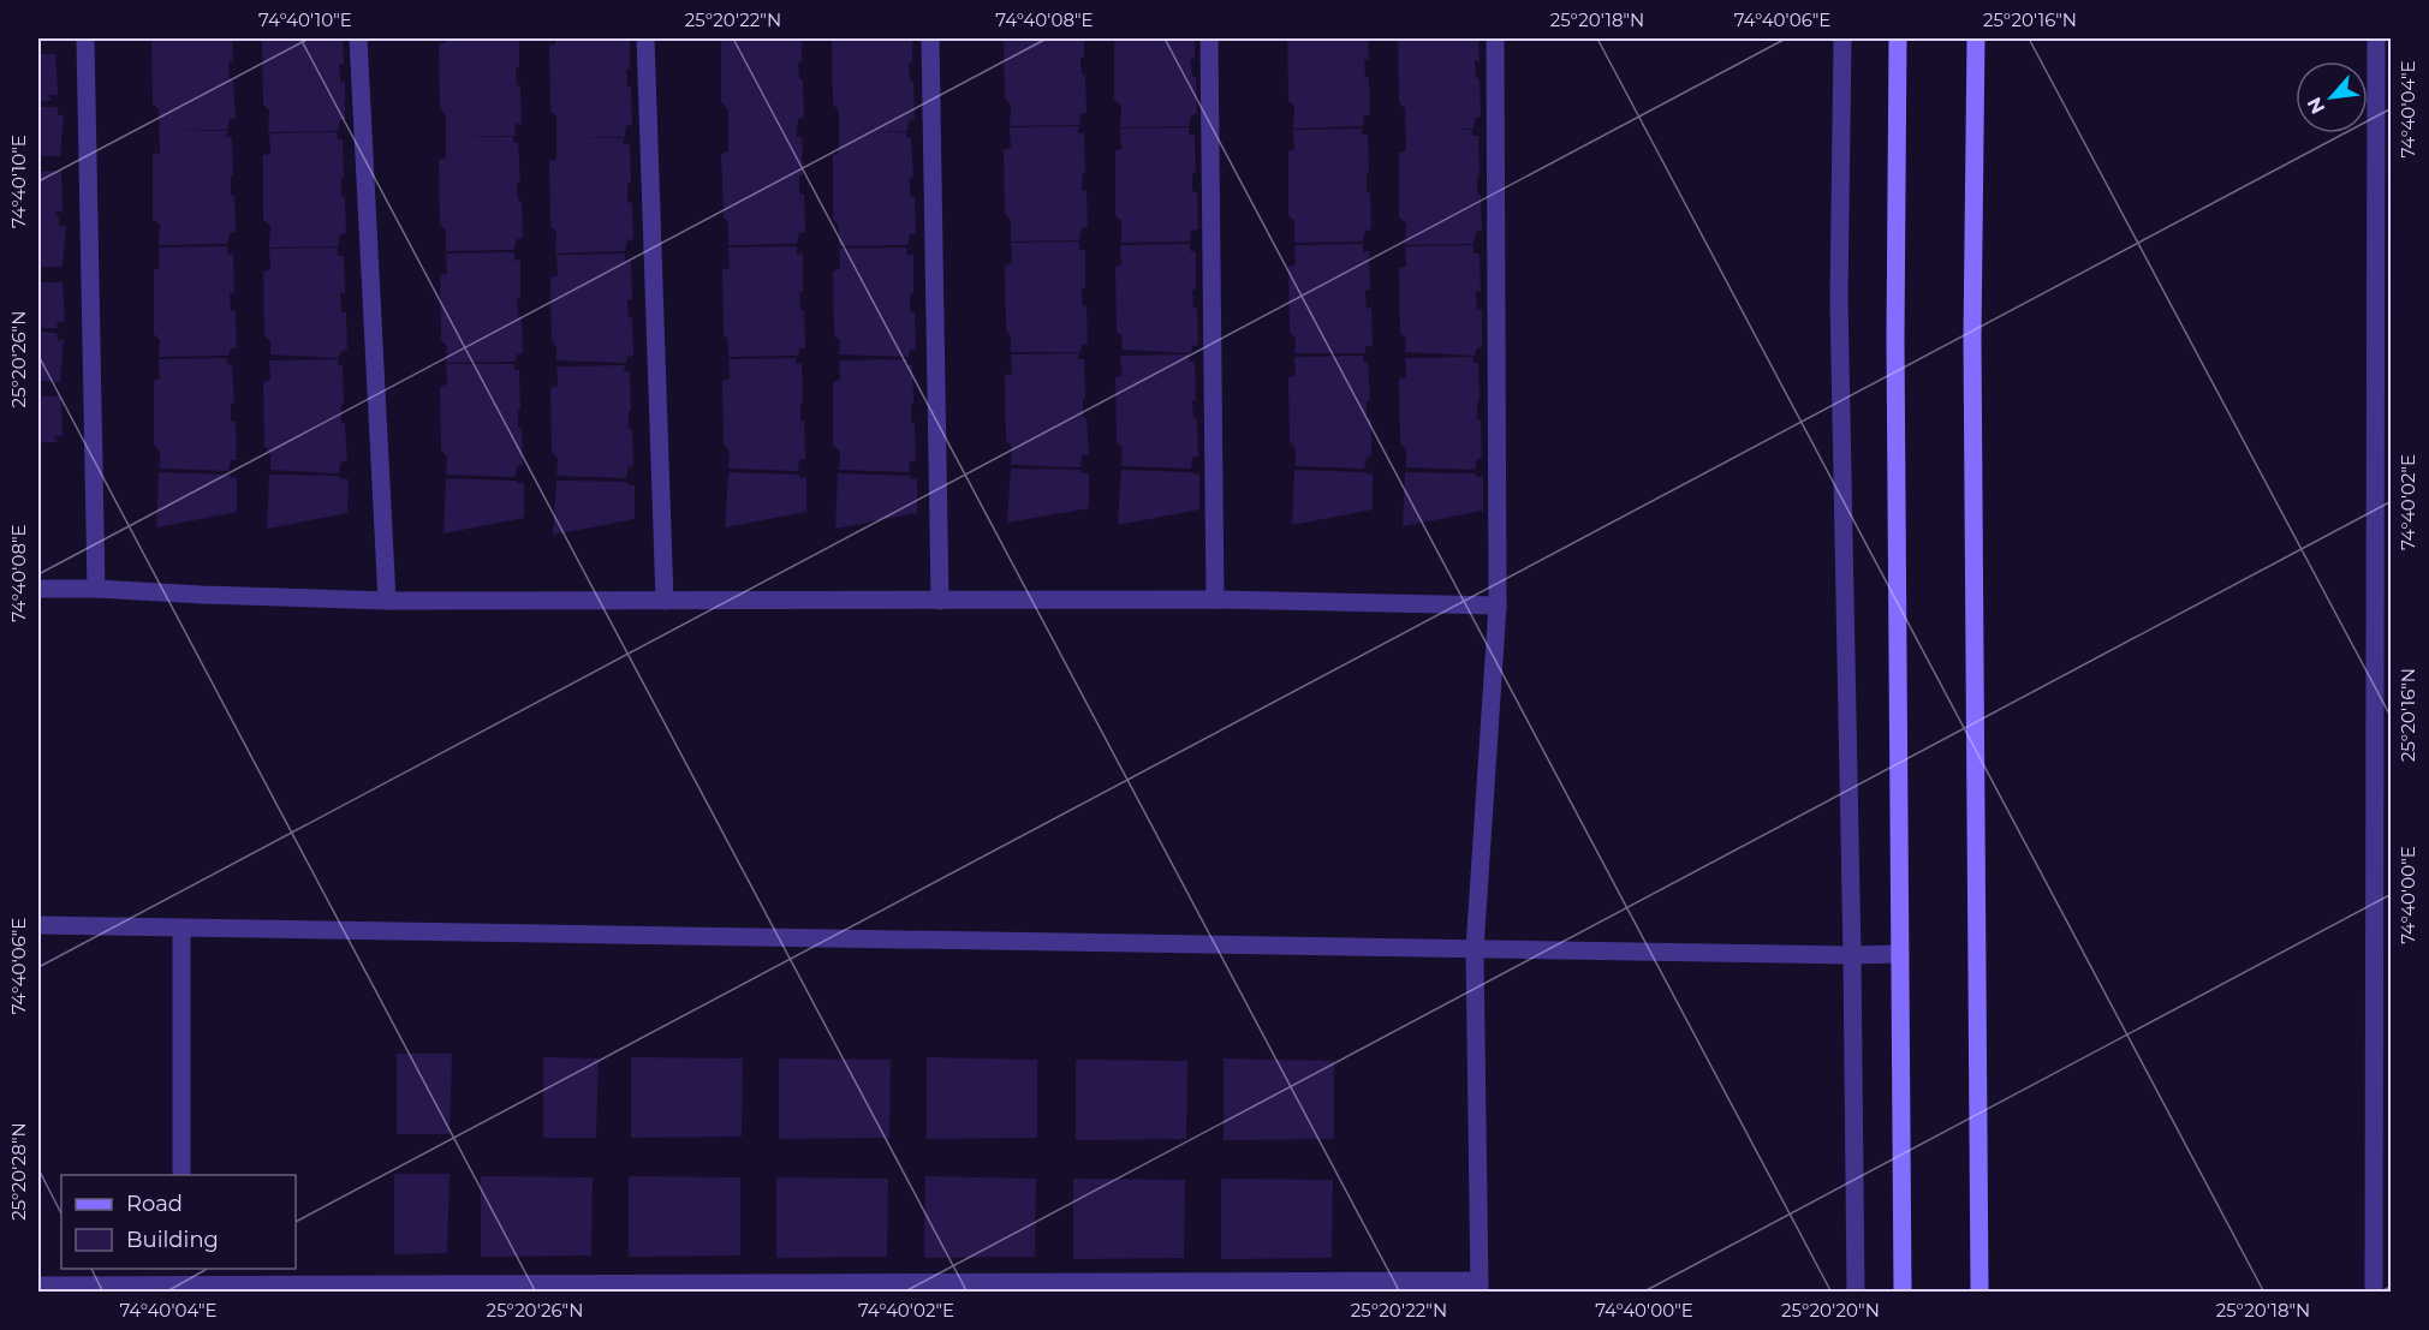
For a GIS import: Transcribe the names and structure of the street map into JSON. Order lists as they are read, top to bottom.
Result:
{
  "legend": ["Road", "Building"],
  "north": "bottom left",
  "coordinates": [
    "74°40'10\"E",
    "25°20'22\"N",
    "74°40'08\"E",
    "25°20'18\"N",
    "74°40'06\"E",
    "25°20'16\"N",
    "74°40'04\"E",
    "25°20'26\"N",
    "74°40'02\"E",
    "74°40'00\"E",
    "25°20'28\"N",
    "25°20'20\"N"
  ]
}
